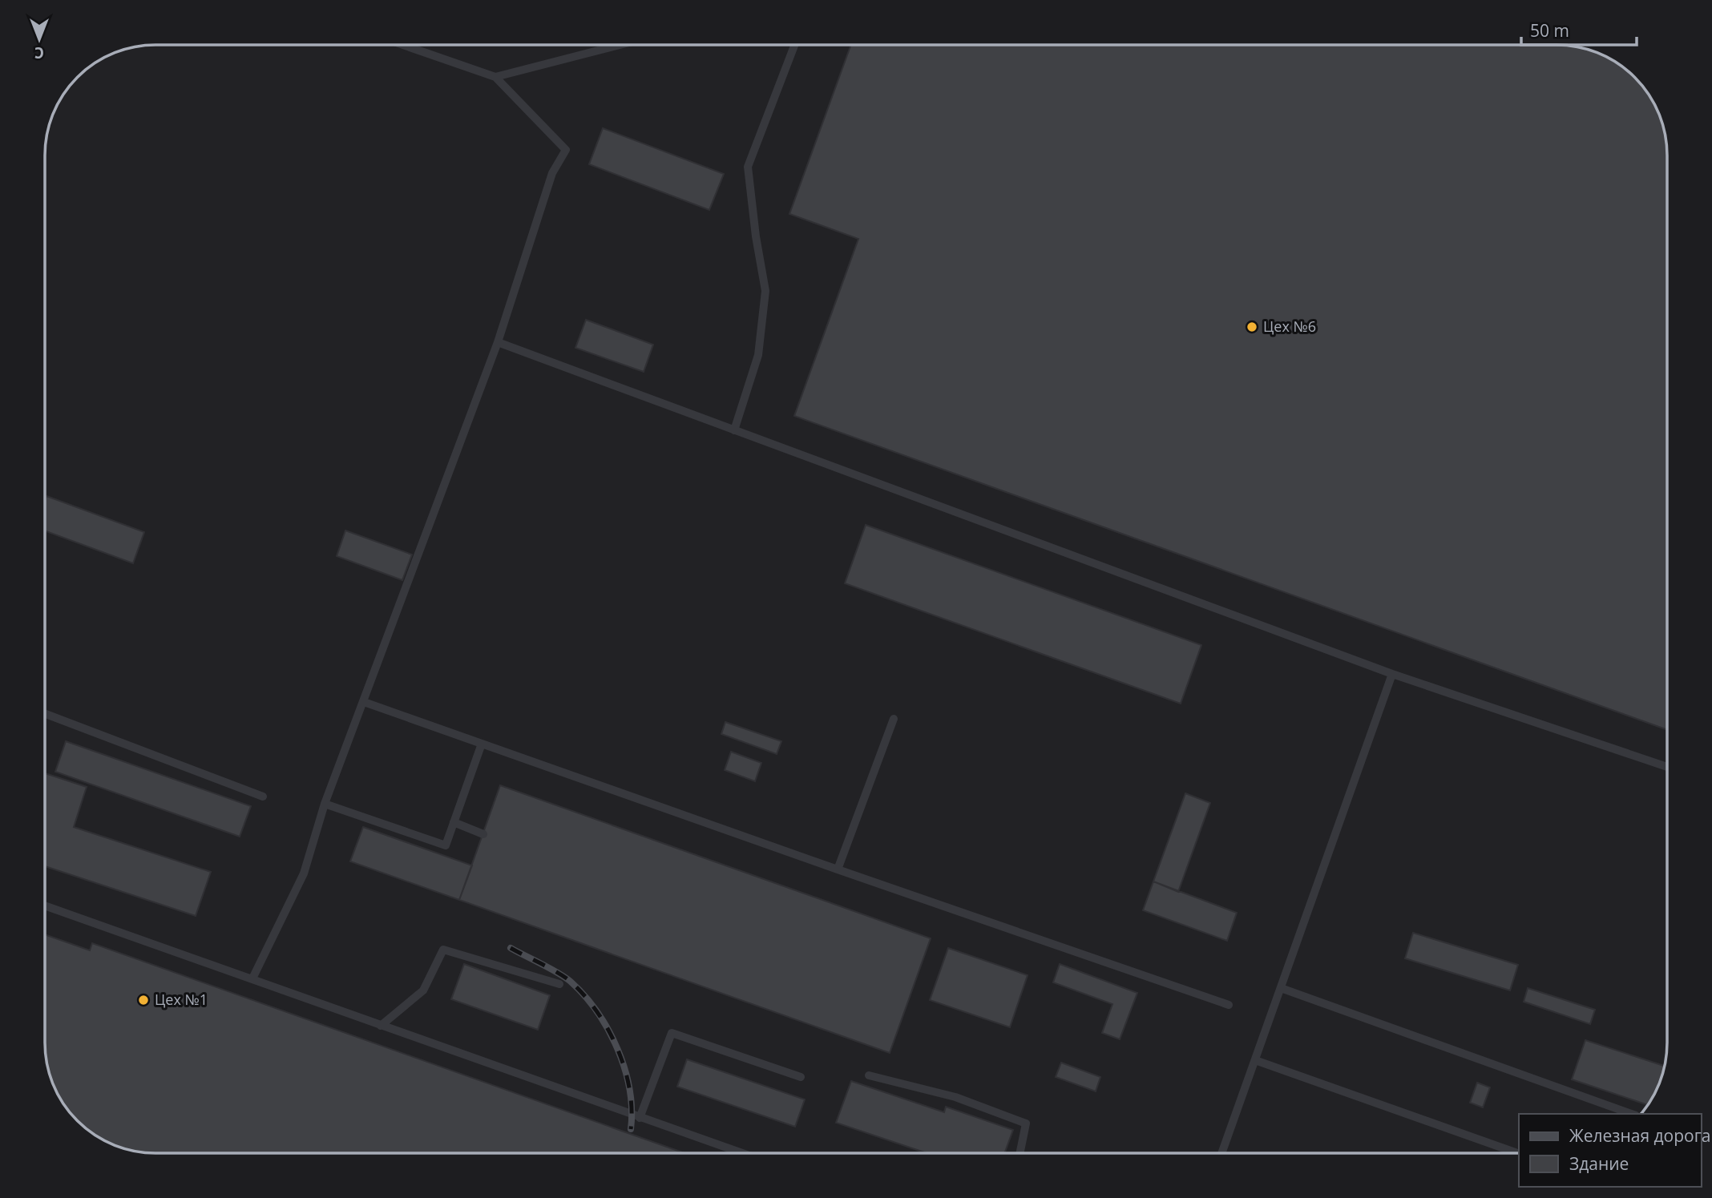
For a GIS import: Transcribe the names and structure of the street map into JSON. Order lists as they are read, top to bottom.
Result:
{
  "places": ["Цех №6", "Цех №1"],
  "legend": ["Железная дорога", "Здание"],
  "scale_bar": "50 m",
  "north": "bottom"
}
